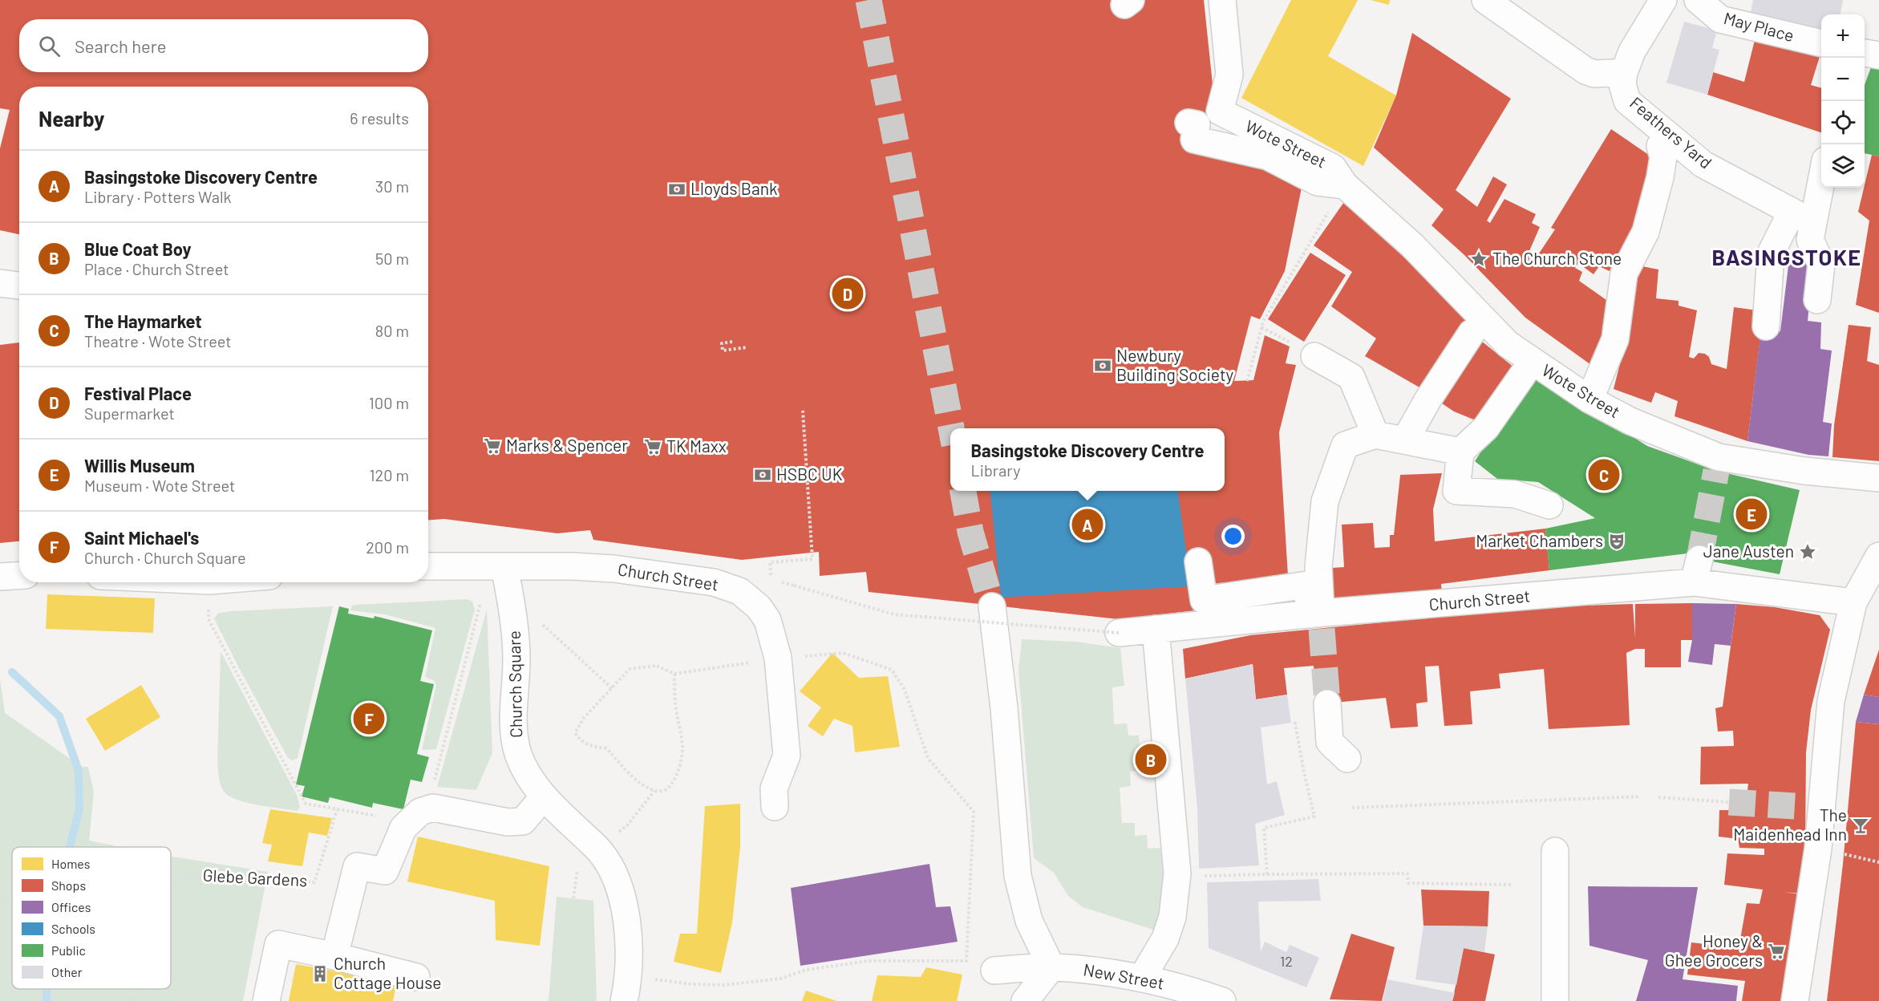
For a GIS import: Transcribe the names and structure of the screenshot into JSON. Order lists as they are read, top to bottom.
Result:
{
  "streets": {
    "street": [
      "May Place",
      "Feathers Yard",
      "Wote Street",
      "Church Street",
      "Church Square",
      "New Street"
    ],
    "path": ["Glebe Gardens"]
  },
  "crossings": [
    ["Church Street", "Church Square"]
  ],
  "districts": ["BASINGSTOKE"],
  "places": {
    "bank": ["Lloyds Bank", "Newbury Building Society", "HSBC UK"],
    "place": ["The Church Stone", "Jane Austen"],
    "supermarket": ["Marks & Spencer", "TK Maxx", "Honey & Ghee Grocers"],
    "theatre": ["Market Chambers"],
    "bar": ["The Maidenhead Inn"],
    "building": ["Church Cottage House"]
  },
  "house_numbers": ["12"],
  "legend": [
    "Homes",
    "Shops",
    "Offices",
    "Schools",
    "Public",
    "Other"
  ],
  "page": {
    "map_buttons": ["+", "−"],
    "search": "Search here",
    "heading": ["Nearby", "6 results"],
    "list": [
      {
        "mark": "A",
        "name": "Basingstoke Discovery Centre",
        "note": "Library · Potters Walk",
        "value": "30 m"
      },
      {
        "mark": "B",
        "name": "Blue Coat Boy",
        "note": "Place · Church Street",
        "value": "50 m"
      },
      {
        "mark": "C",
        "name": "The Haymarket",
        "note": "Theatre · Wote Street",
        "value": "80 m"
      },
      {
        "mark": "D",
        "name": "Festival Place",
        "note": "Supermarket",
        "value": "100 m"
      },
      {
        "mark": "E",
        "name": "Willis Museum",
        "note": "Museum · Wote Street",
        "value": "120 m"
      },
      {
        "mark": "F",
        "name": "Saint Michael's",
        "note": "Church · Church Square",
        "value": "200 m"
      }
    ],
    "pins": [
      "D",
      "C",
      "E",
      "A",
      "F",
      "B"
    ],
    "popup": ["Basingstoke Discovery Centre", "Library"]
  }
}
